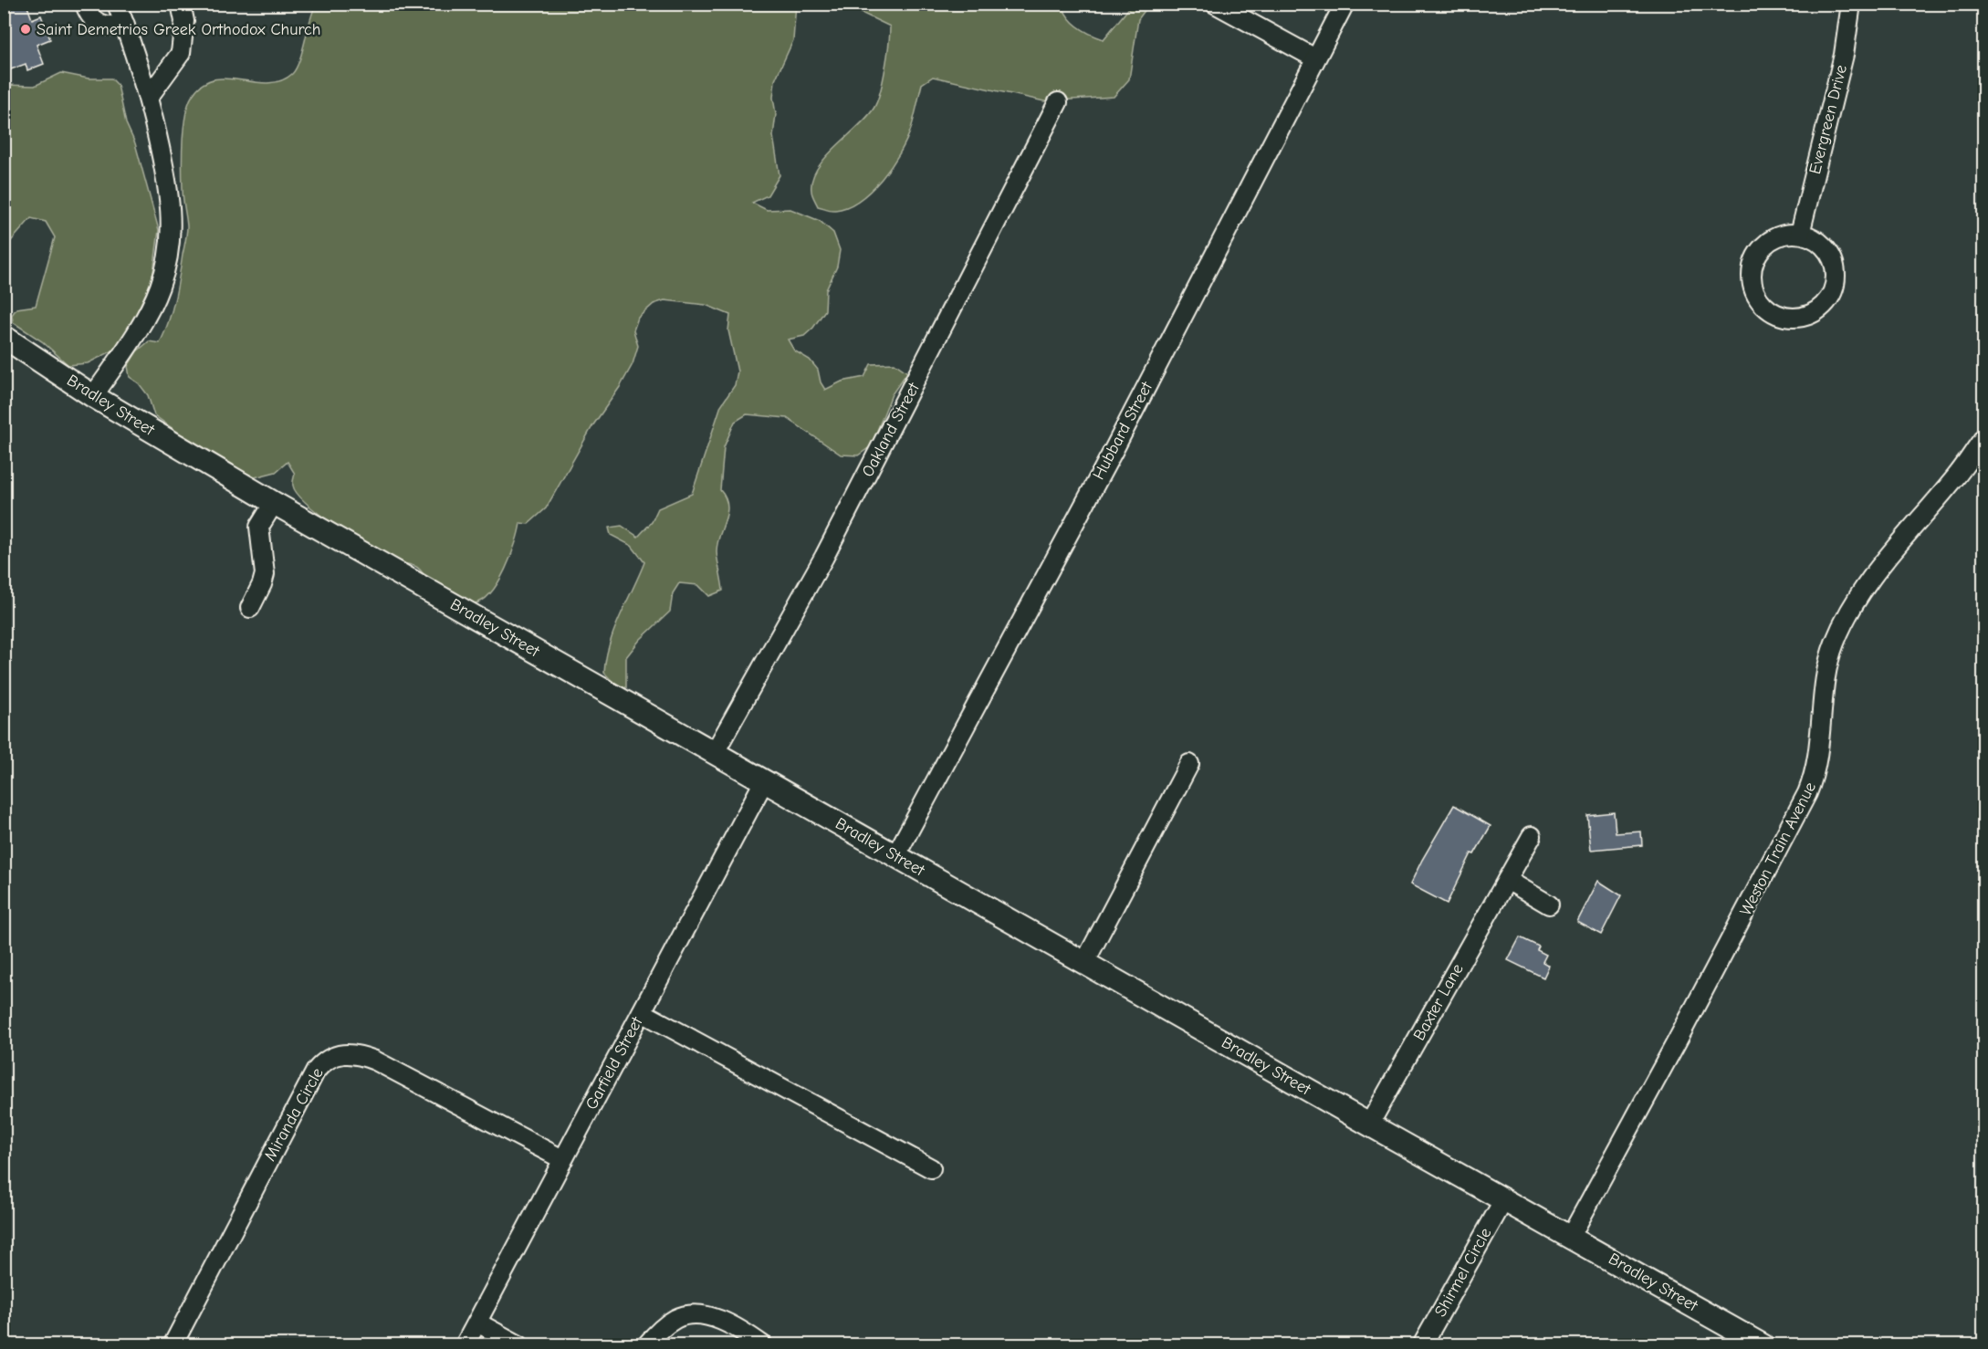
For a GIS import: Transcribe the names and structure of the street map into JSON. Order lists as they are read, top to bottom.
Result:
{
  "streets": {
    "main road": ["Bradley Street"],
    "street": [
      "Evergreen Drive",
      "Oakland Street",
      "Hubbard Street",
      "Weston Train Avenue",
      "Baxter Lane",
      "Garfield Street",
      "Miranda Circle",
      "Shirmel Circle"
    ]
  },
  "crossings": [
    ["Bradley Street", "Oakland Street"],
    ["Bradley Street", "Hubbard Street"],
    ["Bradley Street", "Weston Train Avenue"],
    ["Bradley Street", "Baxter Lane"],
    ["Bradley Street", "Garfield Street"],
    ["Bradley Street", "Shirmel Circle"],
    ["Garfield Street", "Miranda Circle"]
  ],
  "places": ["Saint Demetrios Greek Orthodox Church"]
}
